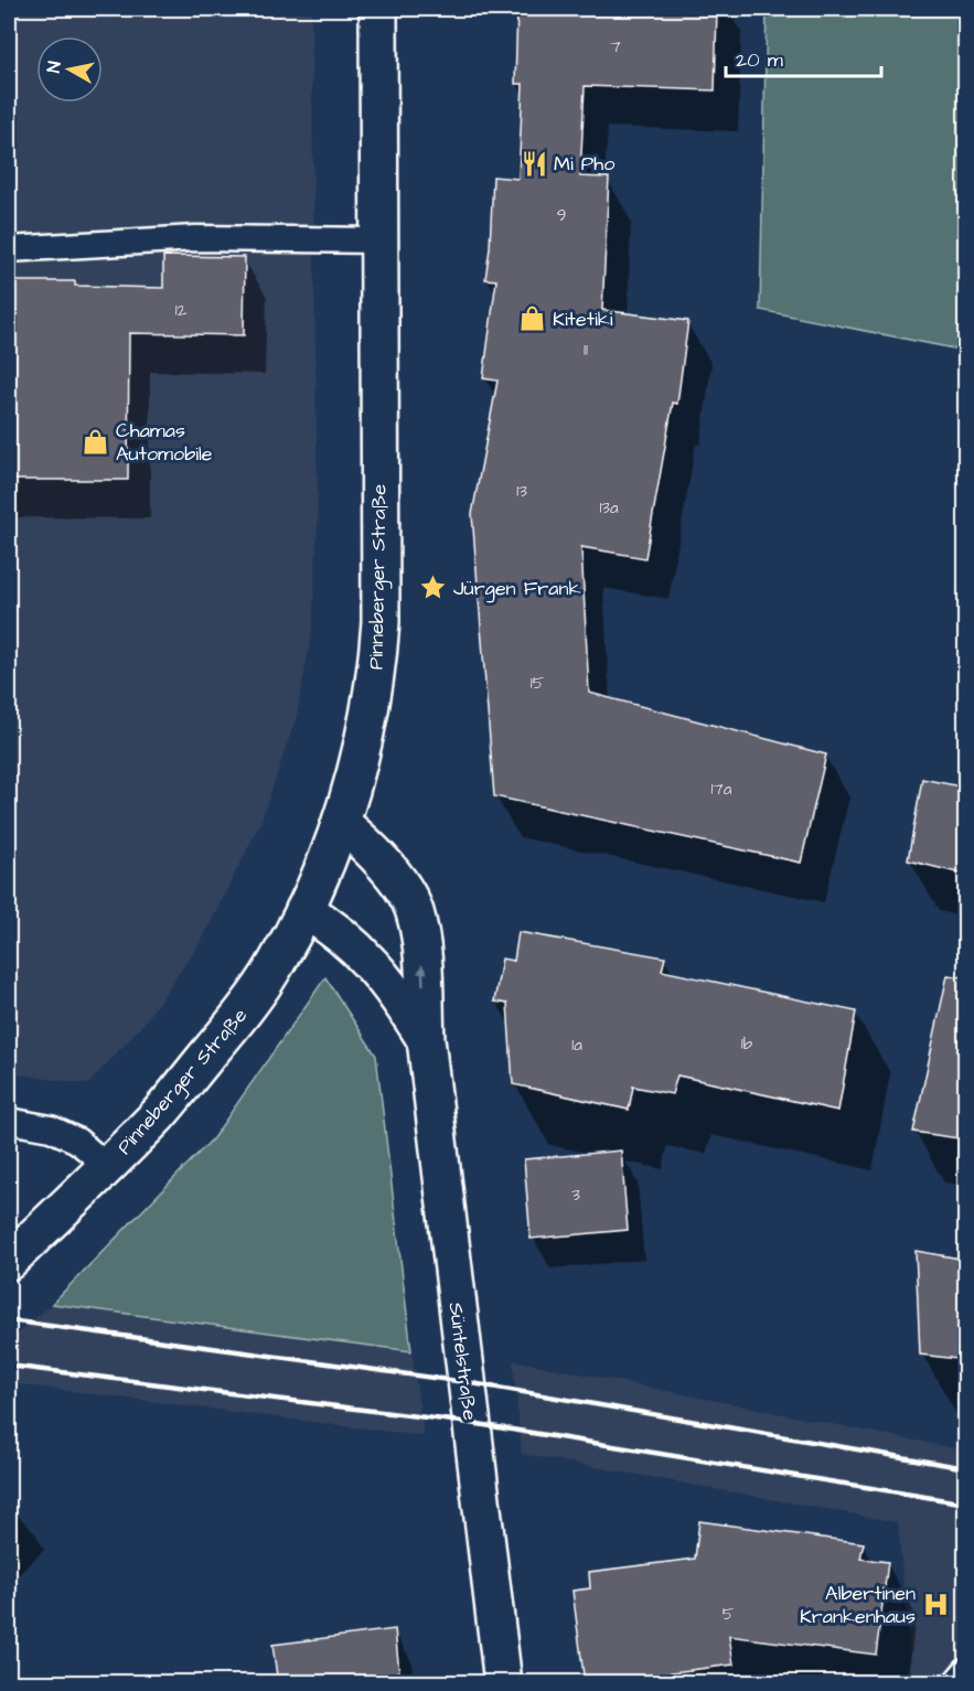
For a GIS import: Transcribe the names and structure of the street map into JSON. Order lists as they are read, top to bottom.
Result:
{
  "streets": {
    "main road": ["Pinneberger Straße", "Süntelstraße"]
  },
  "crossings": [
    ["Pinneberger Straße", "Süntelstraße"]
  ],
  "places": {
    "restaurant": ["Mi Pho"],
    "shop": ["Kitetiki", "Chamas Automobile"],
    "place": ["Jürgen Frank"],
    "hospital": ["Albertinen Krankenhaus"]
  },
  "house_numbers": [
    "7",
    "9",
    "12",
    "11",
    "13",
    "13a",
    "15",
    "17a",
    "1b",
    "1a",
    "3",
    "5"
  ],
  "scale_bar": "20 m",
  "north": "left"
}
